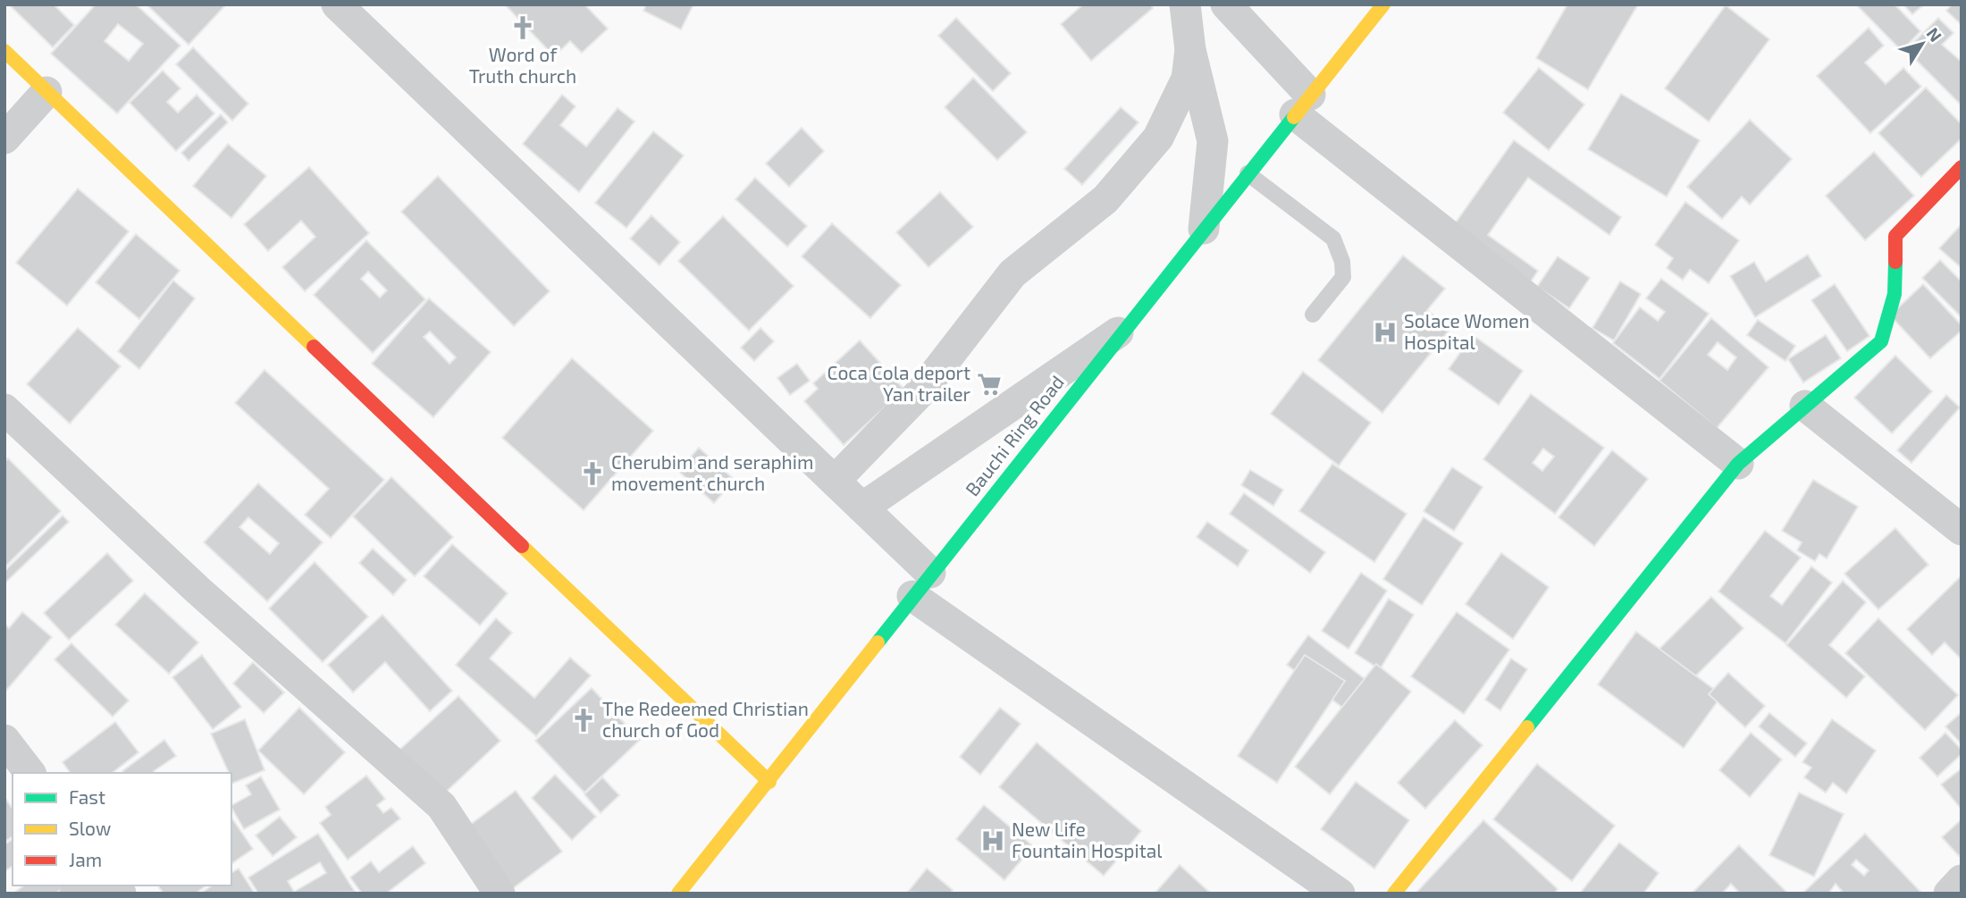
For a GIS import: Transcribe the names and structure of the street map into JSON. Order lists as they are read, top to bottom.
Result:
{
  "streets": {
    "street": ["Bauchi Ring Road"]
  },
  "places": {
    "church": ["Word of Truth church", "Cherubim and seraphim movement church", "The Redeemed Christian church of God"],
    "hospital": ["Solace Women Hospital", "New Life Fountain Hospital"],
    "supermarket": ["Coca Cola deport Yan trailer"]
  },
  "legend": ["Fast", "Slow", "Jam"],
  "north": "top right"
}
